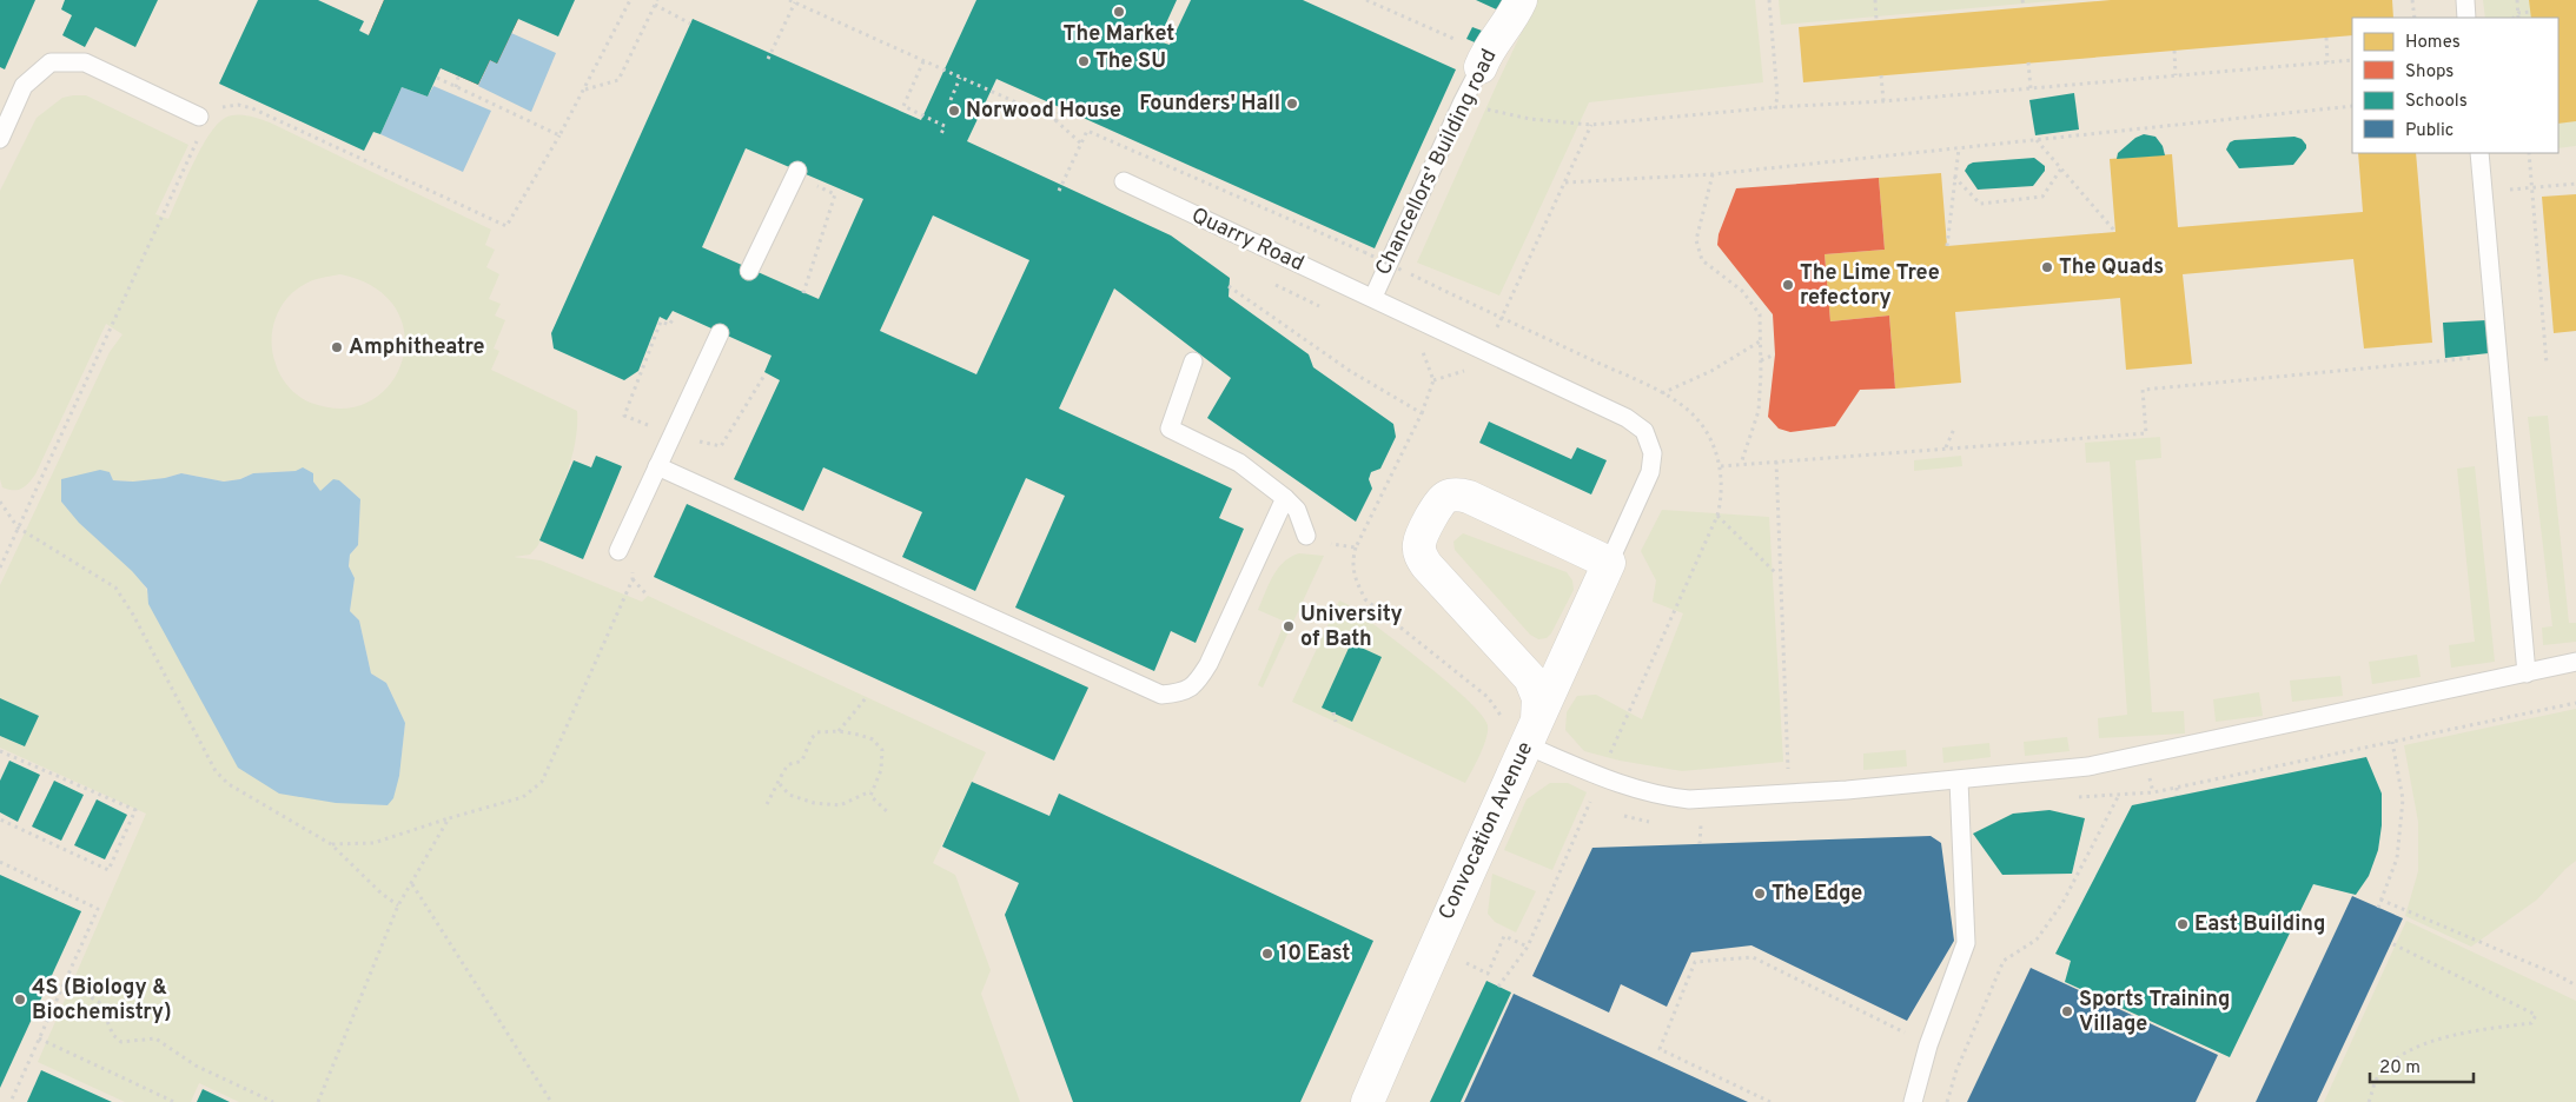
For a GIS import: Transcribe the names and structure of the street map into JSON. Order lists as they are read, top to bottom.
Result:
{
  "streets": {
    "street": ["Chancellors' Building road", "Convocation Avenue"],
    "lane": ["Quarry Road"]
  },
  "crossings": [
    ["Chancellors' Building road", "Quarry Road"],
    ["Quarry Road", "Convocation Avenue"]
  ],
  "places": [
    "The Market",
    "The SU",
    "Founders' Hall",
    "Norwood House",
    "The Quads",
    "The Lime Tree refectory",
    "Amphitheatre",
    "University of Bath",
    "The Edge",
    "East Building",
    "10 East",
    "4S (Biology & Biochemistry)",
    "Sports Training Village"
  ],
  "legend": [
    "Homes",
    "Shops",
    "Schools",
    "Public"
  ],
  "scale_bar": "20 m"
}
